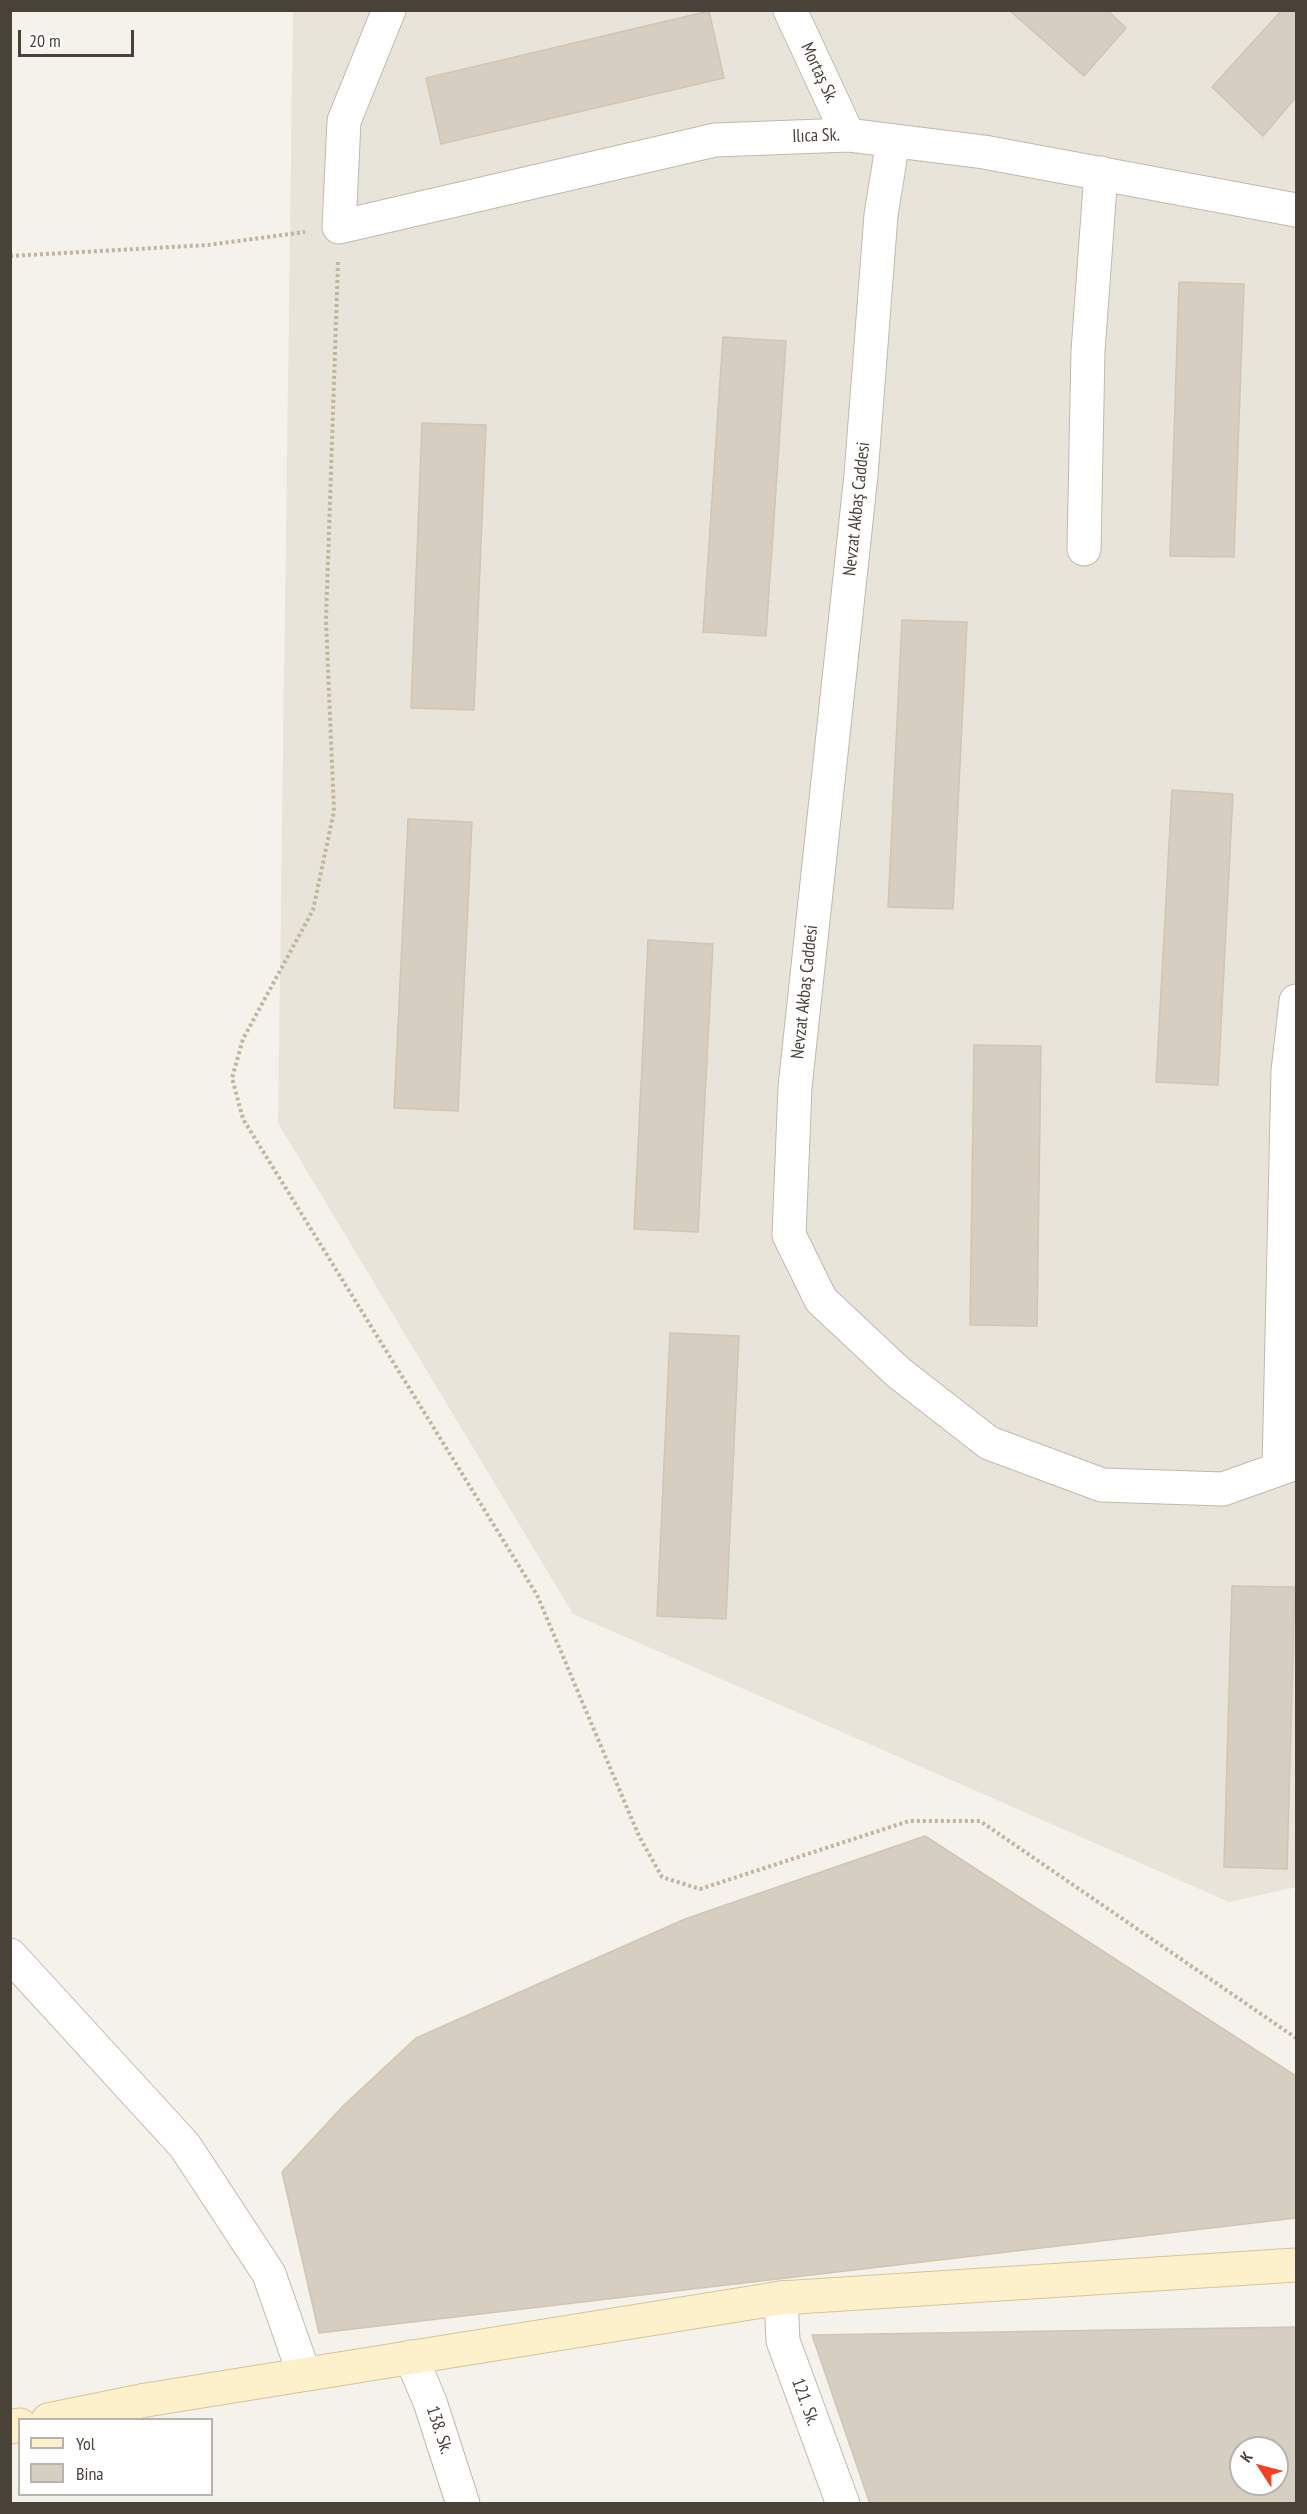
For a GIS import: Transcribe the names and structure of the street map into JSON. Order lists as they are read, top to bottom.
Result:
{
  "streets": {
    "street": [
      "Mortaş Sk.",
      "Ilıca Sk.",
      "Nevzat Akbaş Caddesi",
      "121. Sk.",
      "138. Sk."
    ]
  },
  "crossings": [
    ["Mortaş Sk.", "Ilıca Sk."],
    ["Ilıca Sk.", "Nevzat Akbaş Caddesi"]
  ],
  "legend": ["Yol", "Bina"],
  "scale_bar": "20 m",
  "north": "top left"
}
